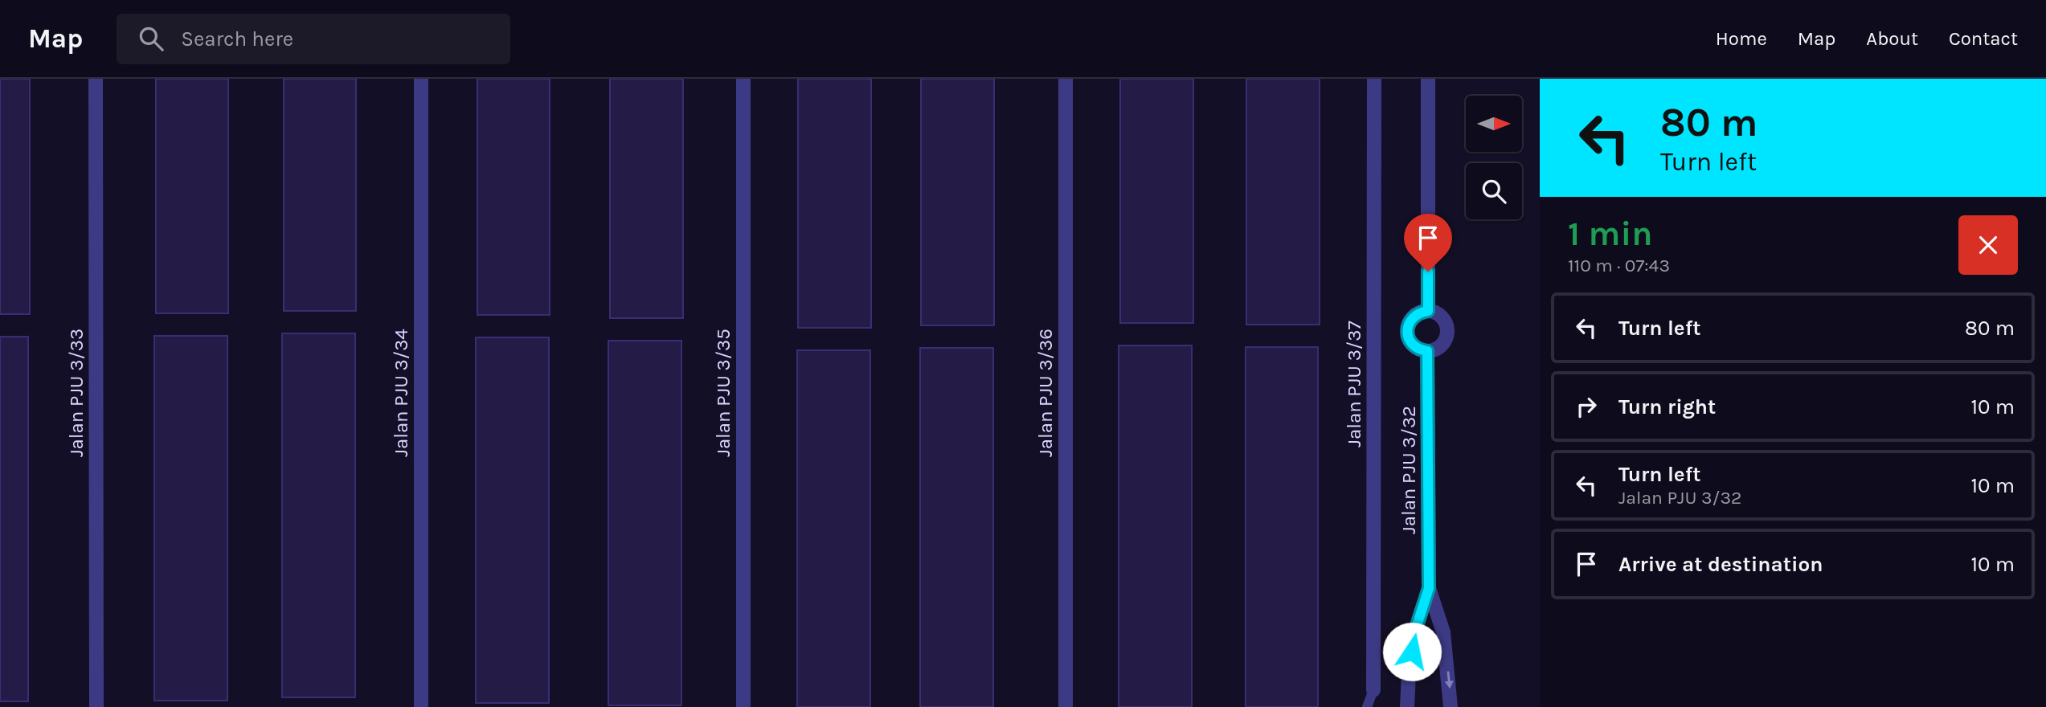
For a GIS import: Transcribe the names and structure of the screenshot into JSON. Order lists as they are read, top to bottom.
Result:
{
  "streets": {
    "street": [
      "Jalan PJU 3/37",
      "Jalan PJU 3/33",
      "Jalan PJU 3/34",
      "Jalan PJU 3/35",
      "Jalan PJU 3/36",
      "Jalan PJU 3/32"
    ]
  },
  "north": "right",
  "page": {
    "header": "Map",
    "search": "Search here",
    "nav": [
      "Home",
      "Map",
      "About",
      "Contact"
    ],
    "turn": ["80 m", "Turn left"],
    "heading": ["1 min", "110 m · 07:43"],
    "list": [
      {
        "name": "Turn left",
        "value": "80 m"
      },
      {
        "name": "Turn right",
        "value": "10 m"
      },
      {
        "name": "Turn left",
        "note": "Jalan PJU 3/32",
        "value": "10 m"
      },
      {
        "name": "Arrive at destination",
        "value": "10 m"
      }
    ]
  }
}
